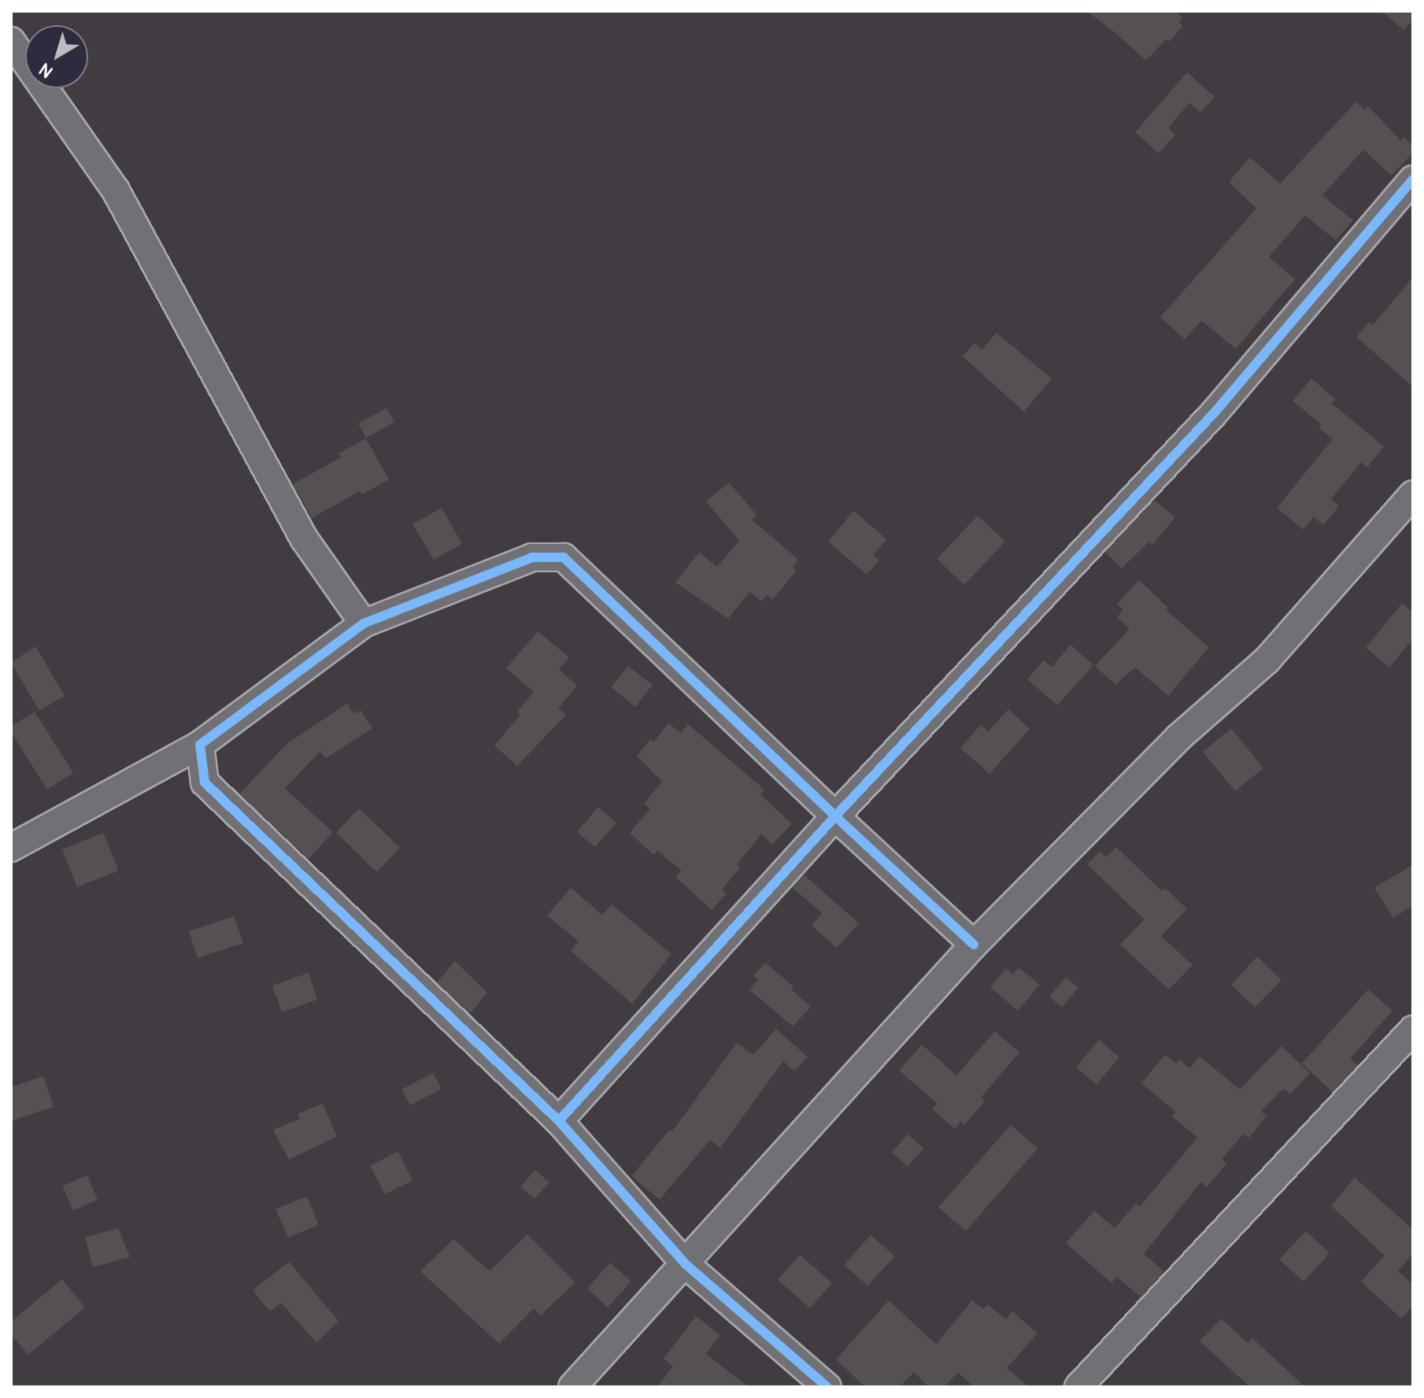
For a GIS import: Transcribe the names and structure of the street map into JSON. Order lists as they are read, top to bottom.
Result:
{
  "north": "bottom left"
}
